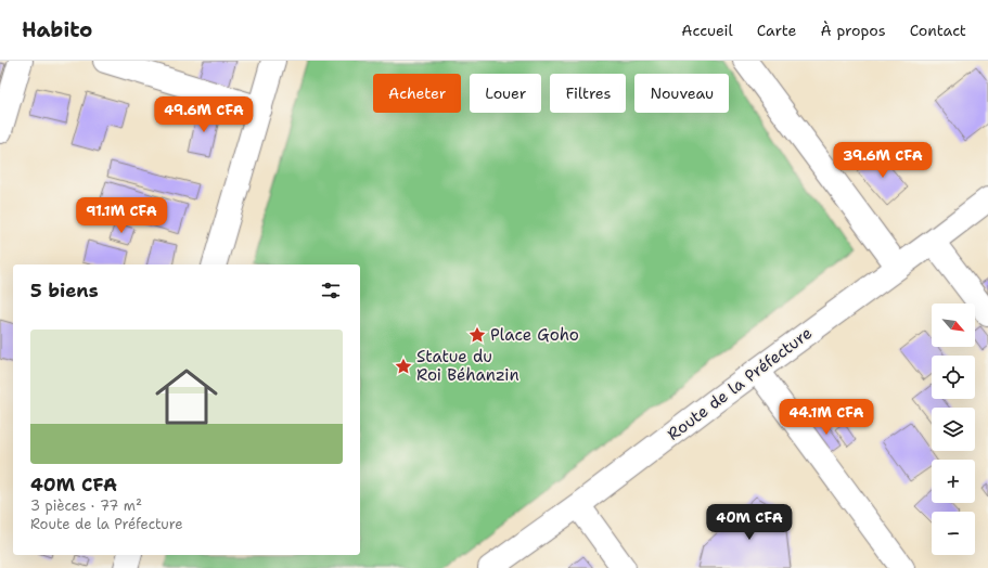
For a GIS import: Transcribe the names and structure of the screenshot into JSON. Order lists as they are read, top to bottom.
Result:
{
  "streets": {
    "street": ["Route de la Préfecture"]
  },
  "places": {
    "place": ["Place Goho", "Statue du Roi Béhanzin"]
  },
  "north": "bottom right",
  "page": {
    "header": "Habito",
    "nav": [
      "Accueil",
      "Carte",
      "À propos",
      "Contact"
    ],
    "chip": [
      "Acheter",
      "Louer",
      "Filtres",
      "Nouveau"
    ],
    "price": [
      "49.6M CFA",
      "39.6M CFA",
      "91.1M CFA",
      "44.1M CFA",
      "40M CFA"
    ],
    "heading": "5 biens",
    "map_buttons": ["+", "−"],
    "list": [
      {
        "name": "40M CFA",
        "note": "3 pièces · 77 m² · Route de la Préfecture"
      }
    ]
  }
}
